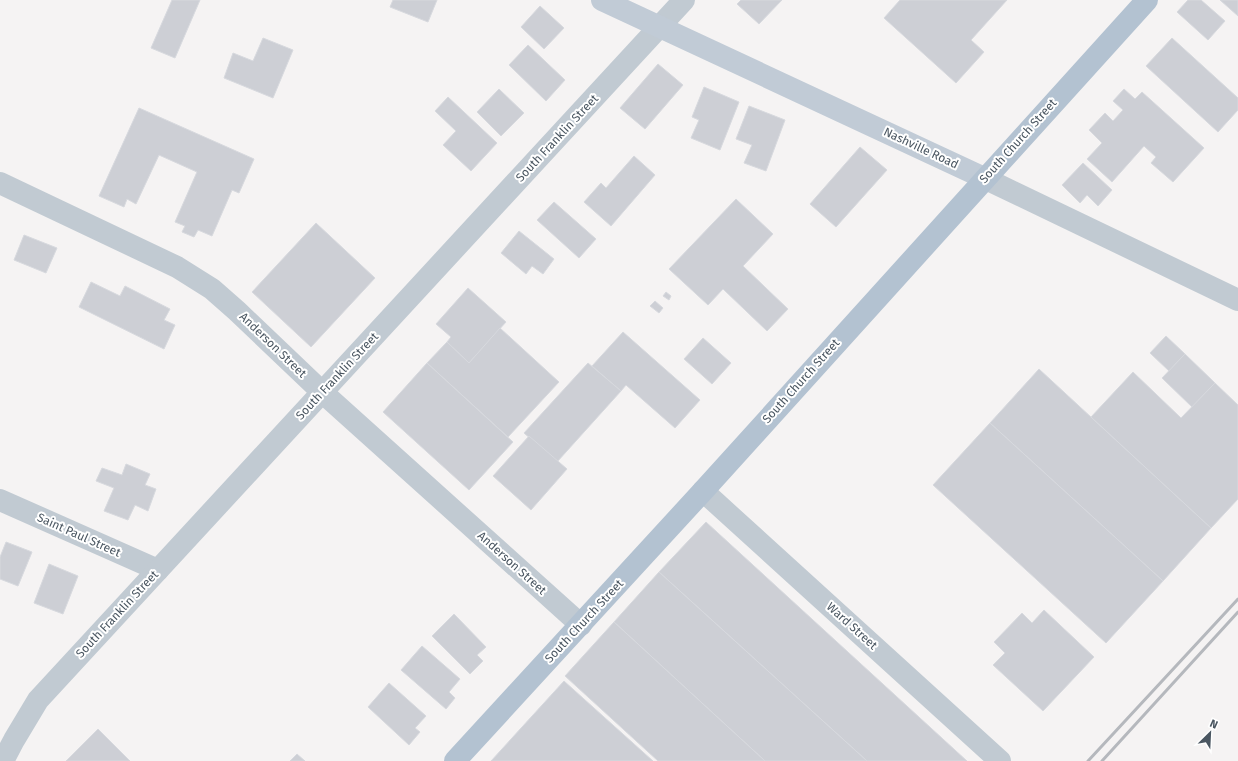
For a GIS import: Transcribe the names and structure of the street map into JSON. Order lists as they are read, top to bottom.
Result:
{
  "streets": {
    "main road": ["South Church Street", "Nashville Road"],
    "street": [
      "South Franklin Street",
      "Anderson Street",
      "Saint Paul Street",
      "Ward Street"
    ]
  },
  "crossings": [
    ["South Franklin Street", "Nashville Road"],
    ["South Franklin Street", "Anderson Street"],
    ["South Franklin Street", "Saint Paul Street"],
    ["South Church Street", "Nashville Road"],
    ["South Church Street", "Anderson Street"],
    ["South Church Street", "Ward Street"]
  ],
  "north": "top right"
}
